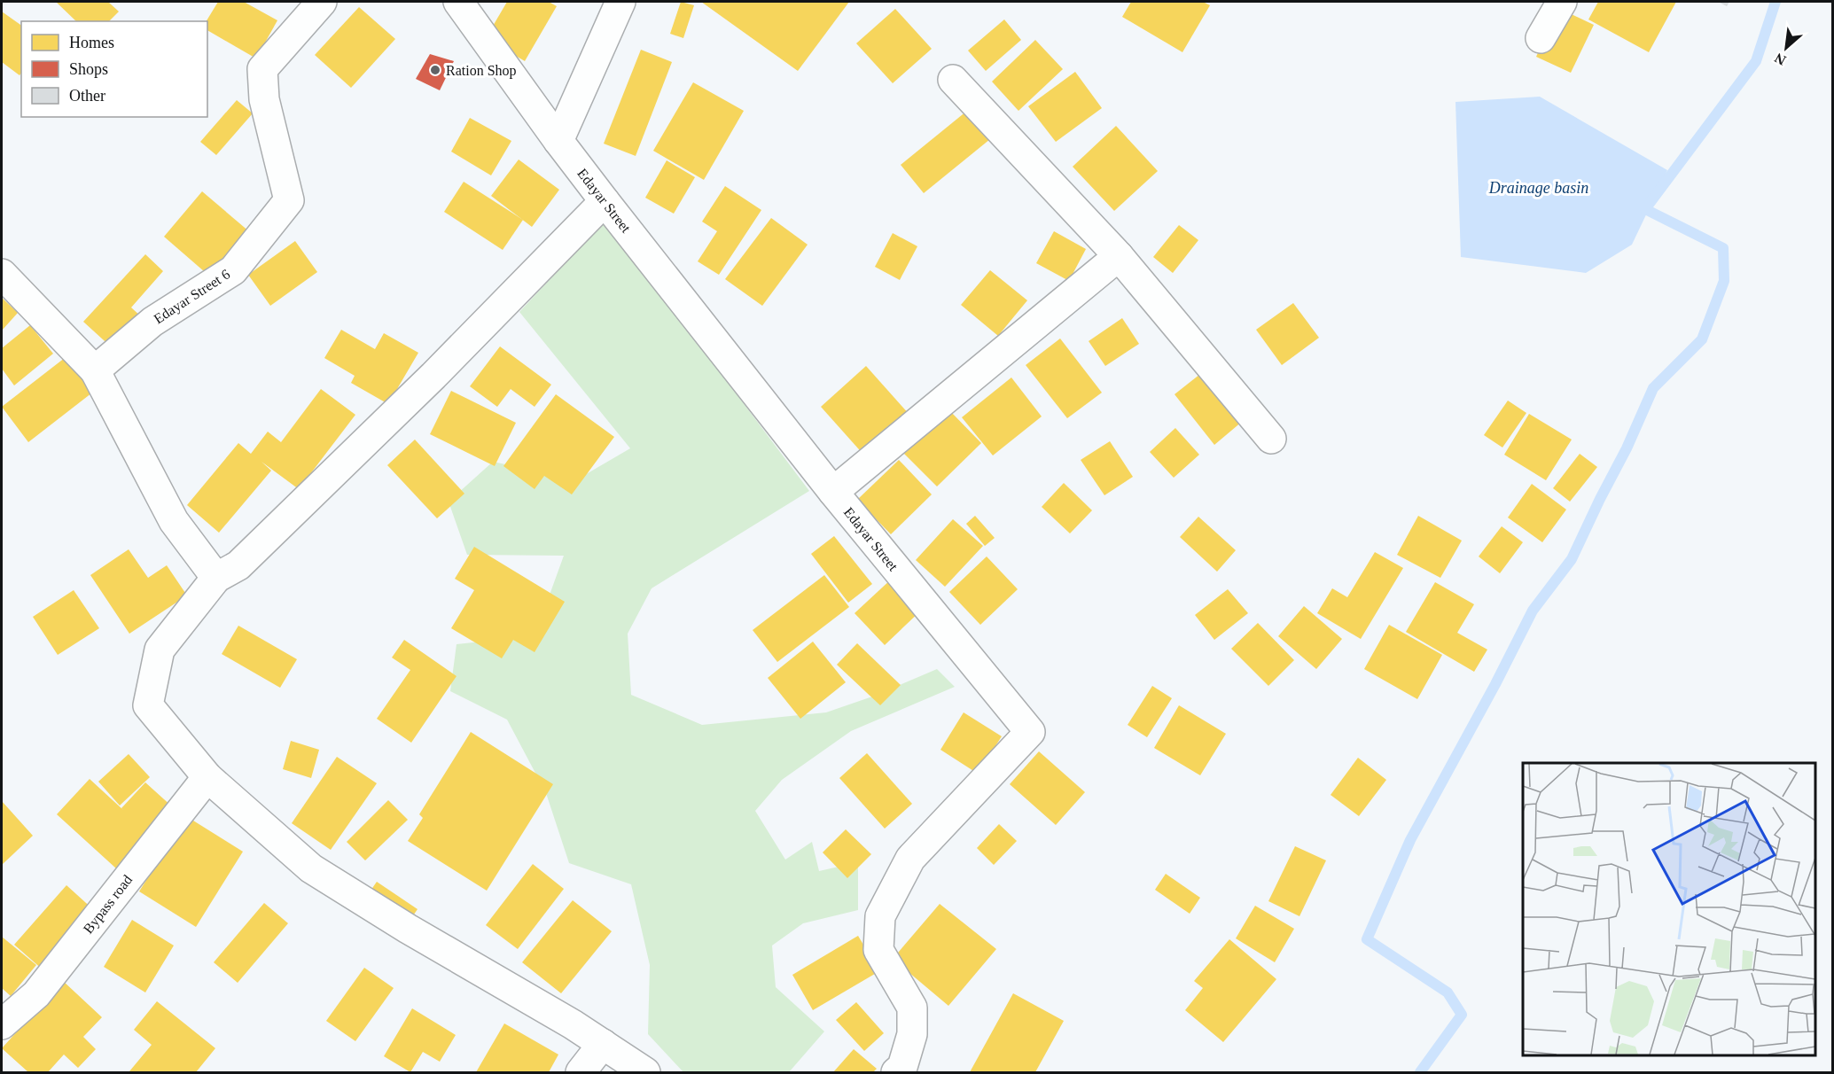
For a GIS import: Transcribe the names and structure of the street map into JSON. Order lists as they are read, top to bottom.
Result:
{
  "streets": {
    "street": ["Edayar Street", "Edayar Street 6", "Bypass road"]
  },
  "water": ["Drainage basin"],
  "places": ["Ration Shop"],
  "legend": ["Homes", "Shops", "Other"],
  "north": "bottom left"
}
